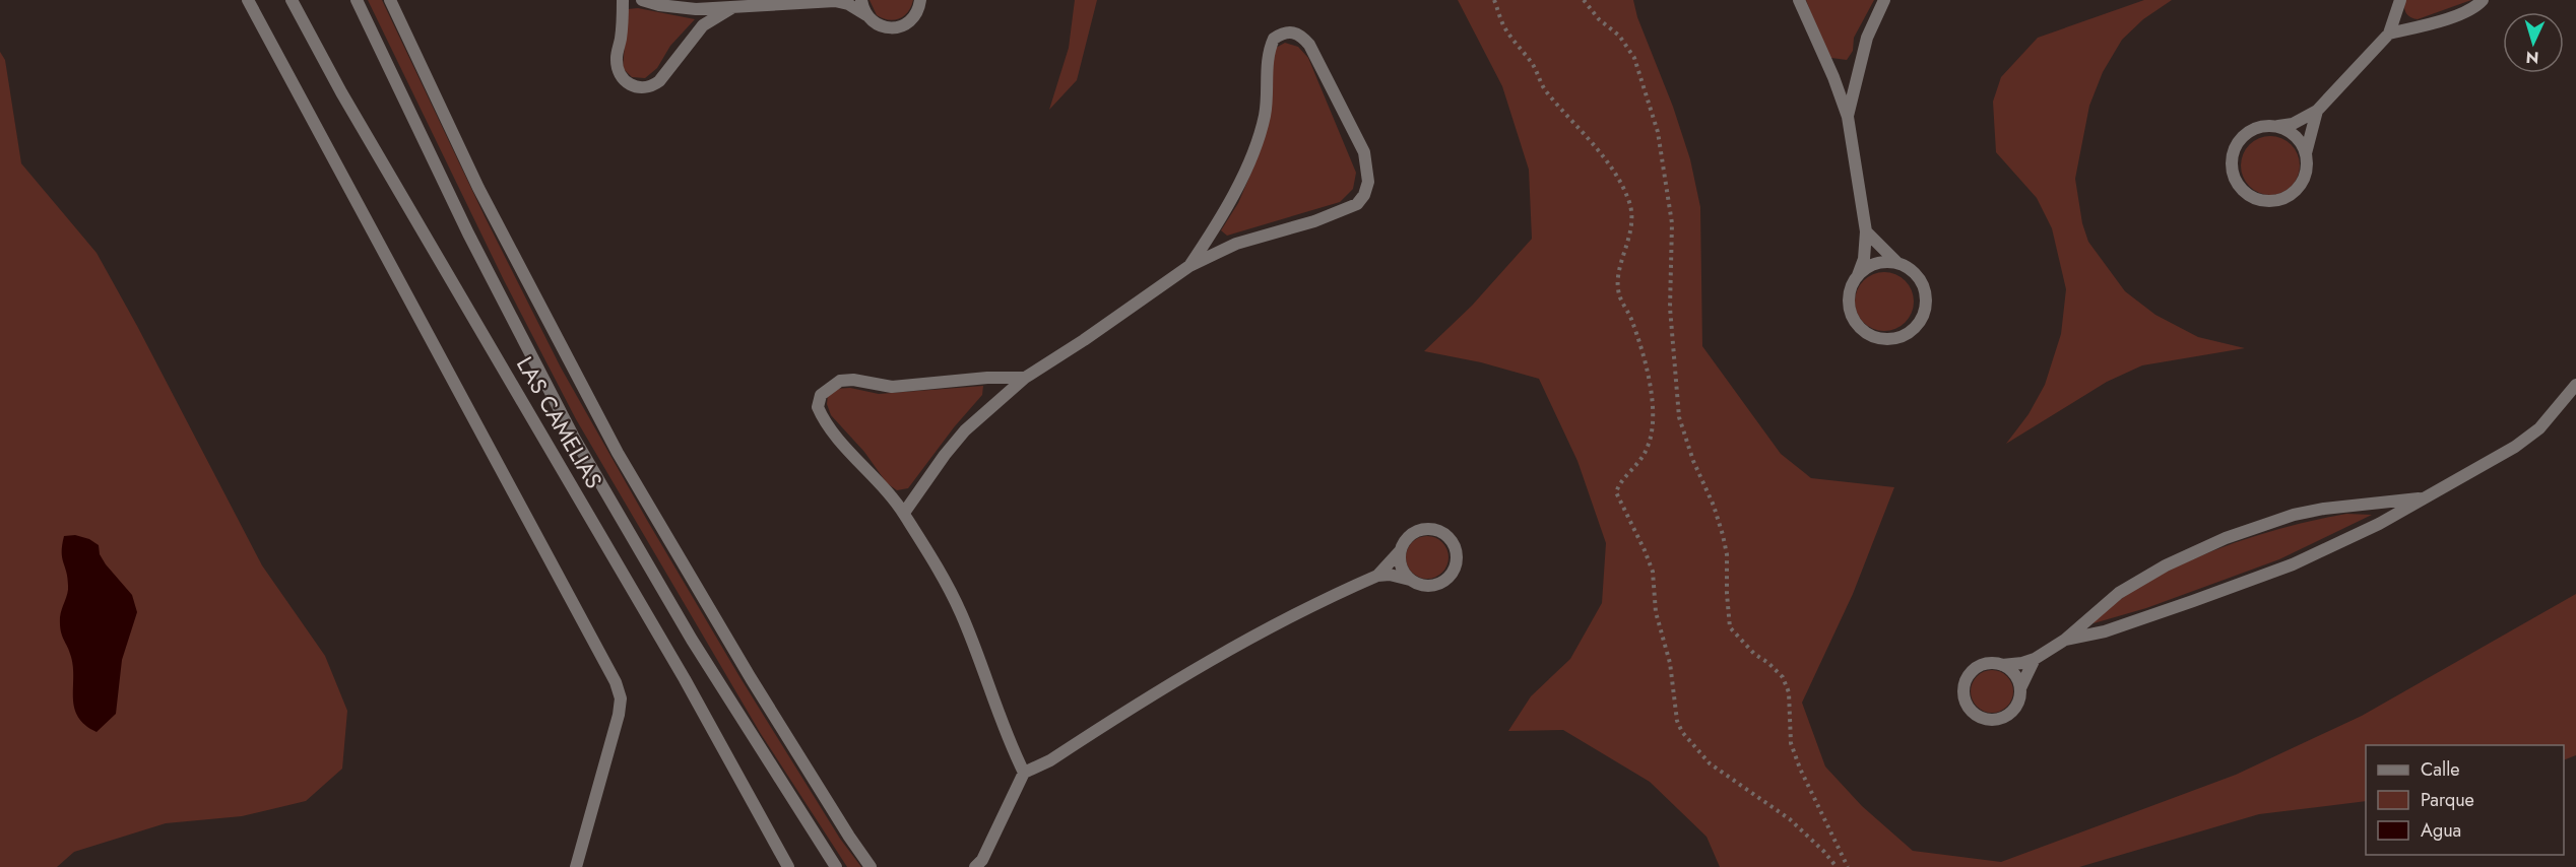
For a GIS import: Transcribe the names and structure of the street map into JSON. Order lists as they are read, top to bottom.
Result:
{
  "streets": {
    "street": ["LAS CAMELIAS"]
  },
  "legend": ["Calle", "Parque", "Agua"],
  "north": "bottom"
}
